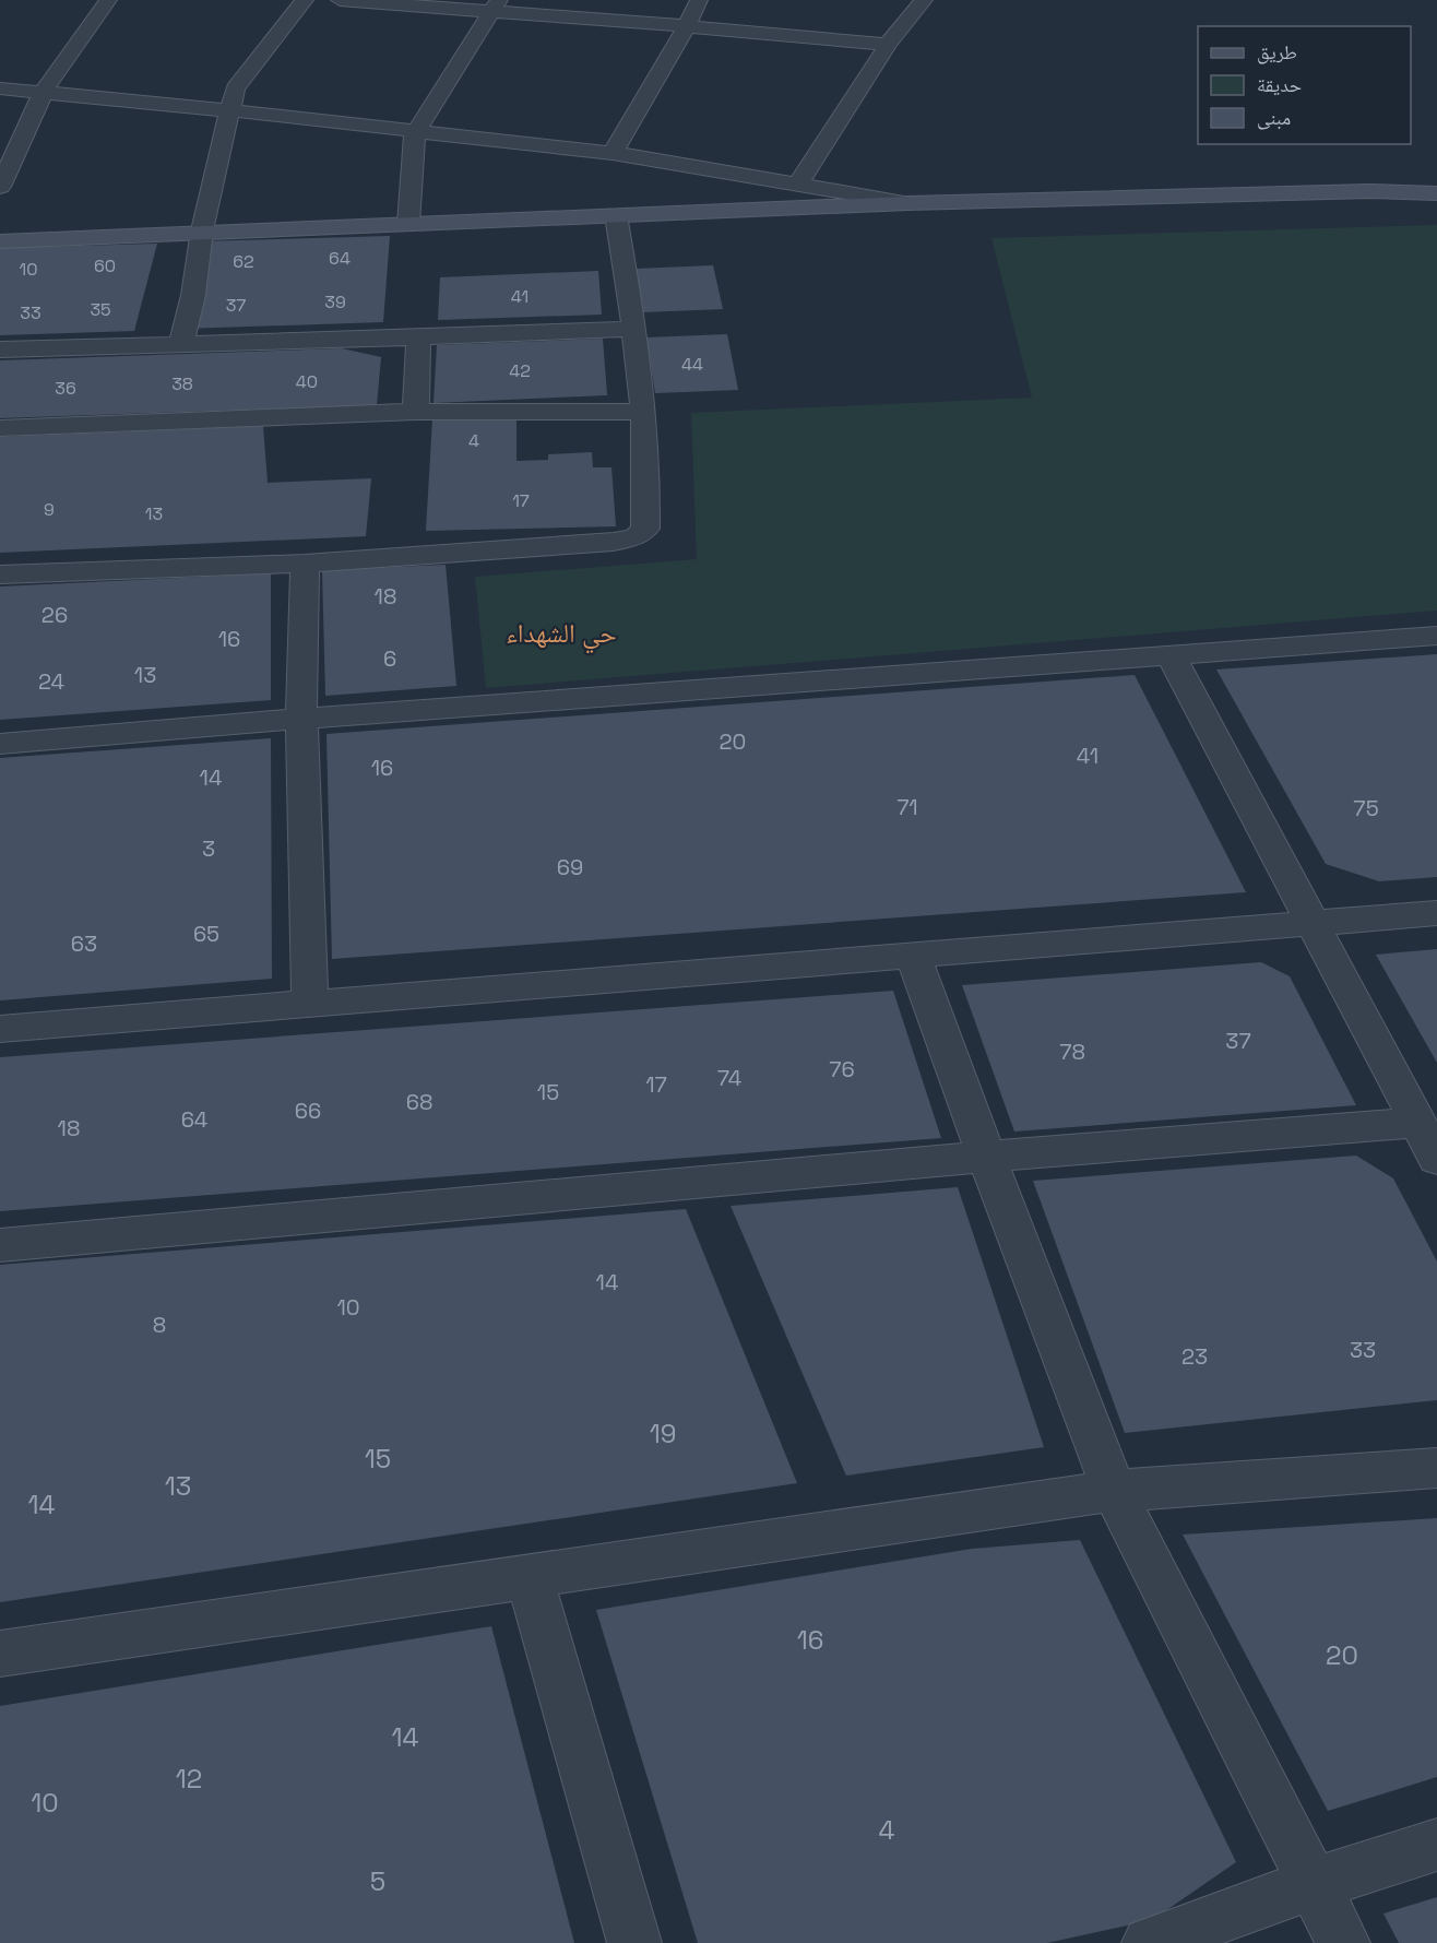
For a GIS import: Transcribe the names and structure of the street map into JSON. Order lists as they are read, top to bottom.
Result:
{
  "districts": ["حي الشهداء"],
  "house_numbers": [
    "64",
    "62",
    "60",
    "10",
    "41",
    "39",
    "37",
    "35",
    "33",
    "44",
    "42",
    "40",
    "38",
    "36",
    "4",
    "17",
    "9",
    "13",
    "18",
    "26",
    "16",
    "6",
    "13",
    "24",
    "20",
    "41",
    "16",
    "14",
    "71",
    "75",
    "3",
    "69",
    "65",
    "63",
    "37",
    "78",
    "76",
    "74",
    "17",
    "15",
    "68",
    "66",
    "64",
    "18",
    "14",
    "10",
    "8",
    "33",
    "23",
    "19",
    "15",
    "13",
    "14",
    "16",
    "20",
    "14",
    "12",
    "10",
    "4",
    "5"
  ],
  "legend": ["طريق", "حديقة", "مبنى"]
}
